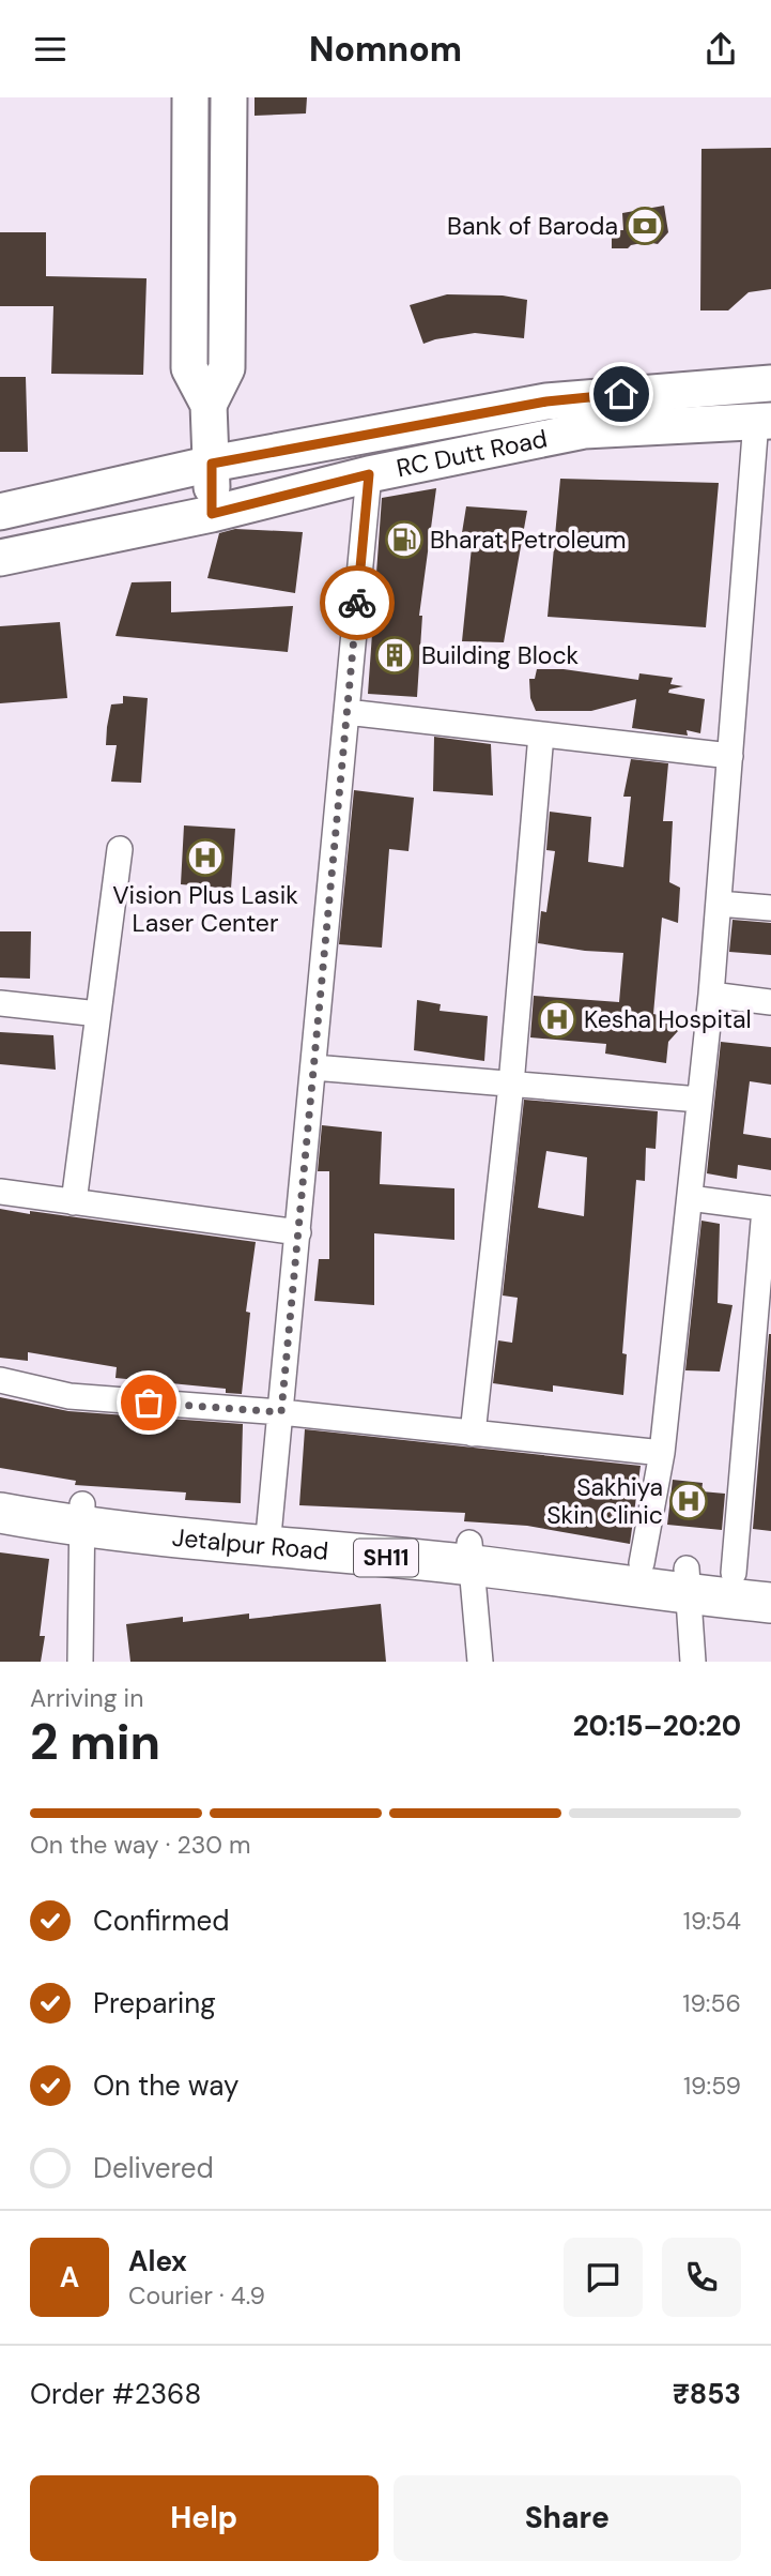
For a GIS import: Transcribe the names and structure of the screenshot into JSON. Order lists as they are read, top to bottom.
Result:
{
  "streets": {
    "main road": ["RC Dutt Road", "Jetalpur Road", "SH11"]
  },
  "places": {
    "bank": ["Bank of Baroda"],
    "fuel station": ["Bharat Petroleum"],
    "building": ["Building Block"],
    "hospital": ["Vision Plus Lasik Laser Center", "Kesha Hospital", "Sakhiya Skin Clinic"]
  },
  "page": {
    "header": "Nomnom",
    "heading": ["2 min", "Arriving in", "20:15–20:20"],
    "panel": [
      "Alex",
      "Courier · 4.9",
      "Order #2368",
      "₹853"
    ],
    "bar": "On the way · 230 m",
    "list": [
      ["Confirmed", "19:54"],
      ["Preparing", "19:56"],
      ["On the way", "19:59"],
      "Delivered"
    ],
    "round": "A",
    "buttons": ["Help", "Share"]
  }
}
